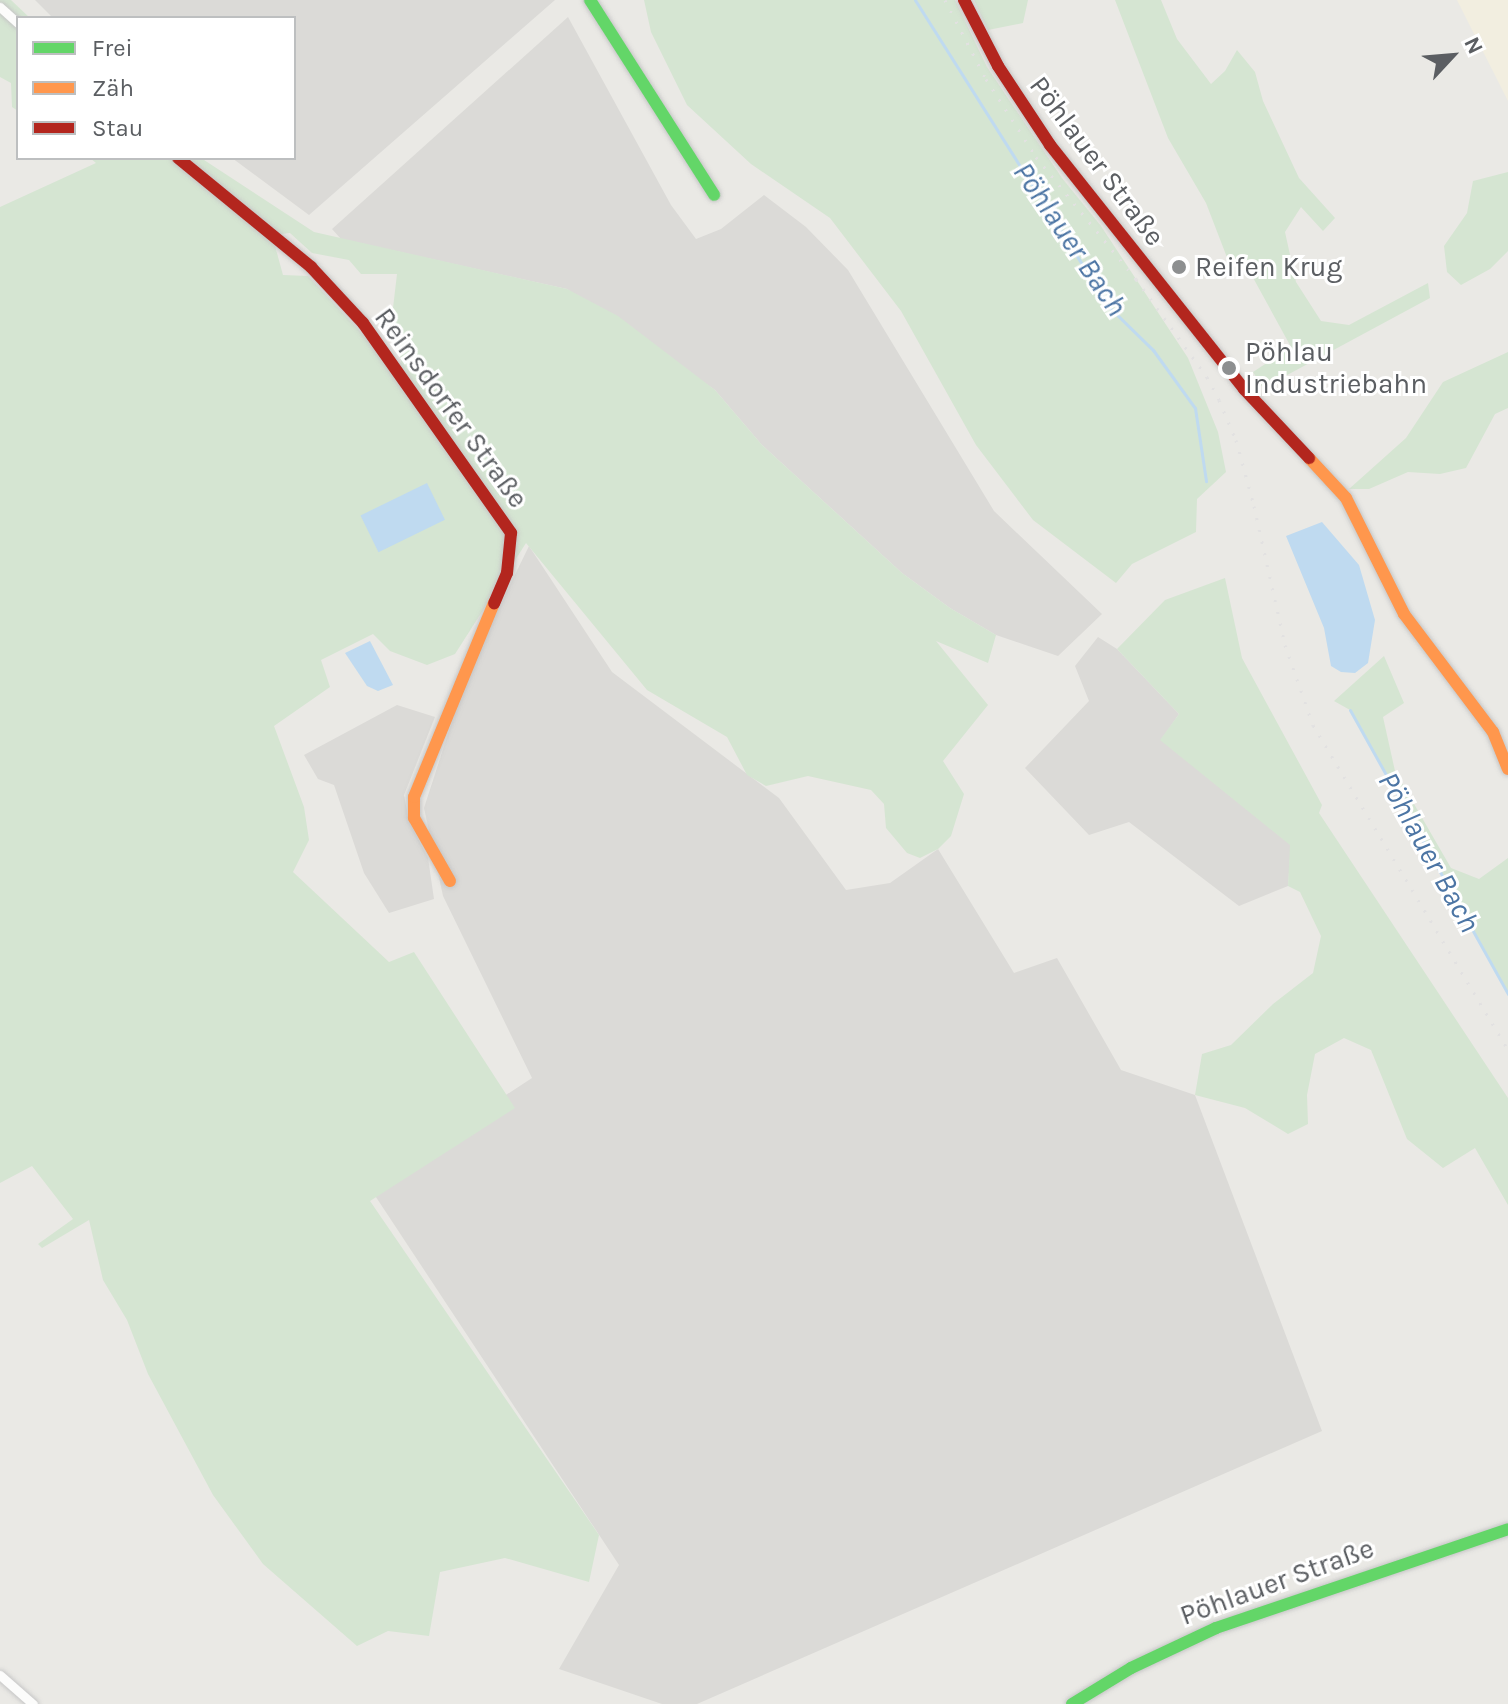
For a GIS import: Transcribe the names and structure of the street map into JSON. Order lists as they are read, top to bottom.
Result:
{
  "streets": {
    "street": ["Pöhlauer Straße", "Reinsdorfer Straße"]
  },
  "water": ["Pöhlauer Bach"],
  "places": ["Reifen Krug", "Pöhlau Industriebahn"],
  "legend": ["Frei", "Zäh", "Stau"],
  "north": "top right"
}
